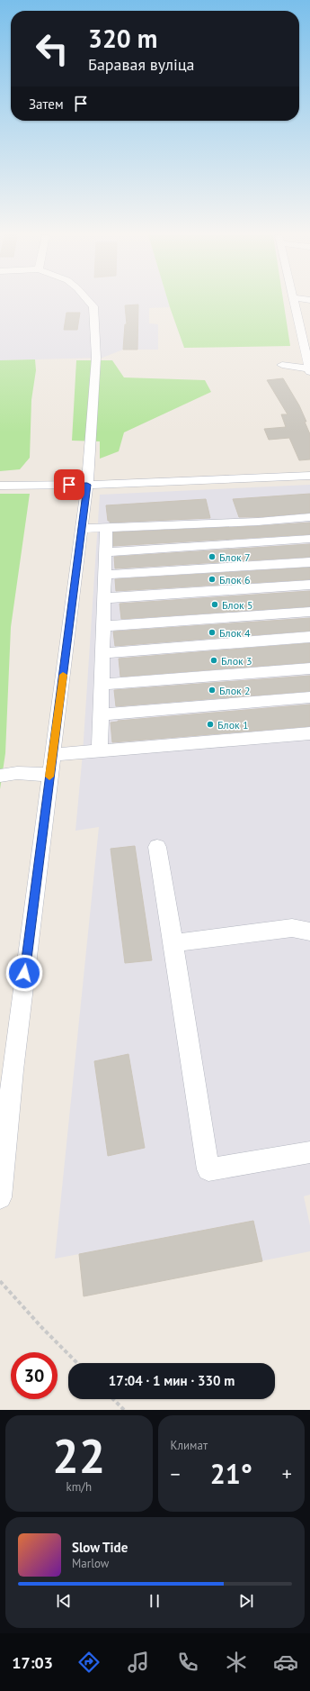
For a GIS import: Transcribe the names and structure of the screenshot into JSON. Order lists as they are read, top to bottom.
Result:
{
  "places": [
    "Блок 7",
    "Блок 6",
    "Блок 5",
    "Блок 4",
    "Блок 3",
    "Блок 2",
    "Блок 1"
  ],
  "page": {
    "turn": ["320 m", "Баравая вуліца"],
    "then": "Затем",
    "limit": "30",
    "trip": "17:04 · 1 мин · 330 m",
    "tile": [
      ["22", "km/h"],
      "Климат"
    ],
    "heat": ["−", "21°", "+"],
    "song": ["Slow Tide", "Marlow"],
    "tabs": "17:03"
  }
}
